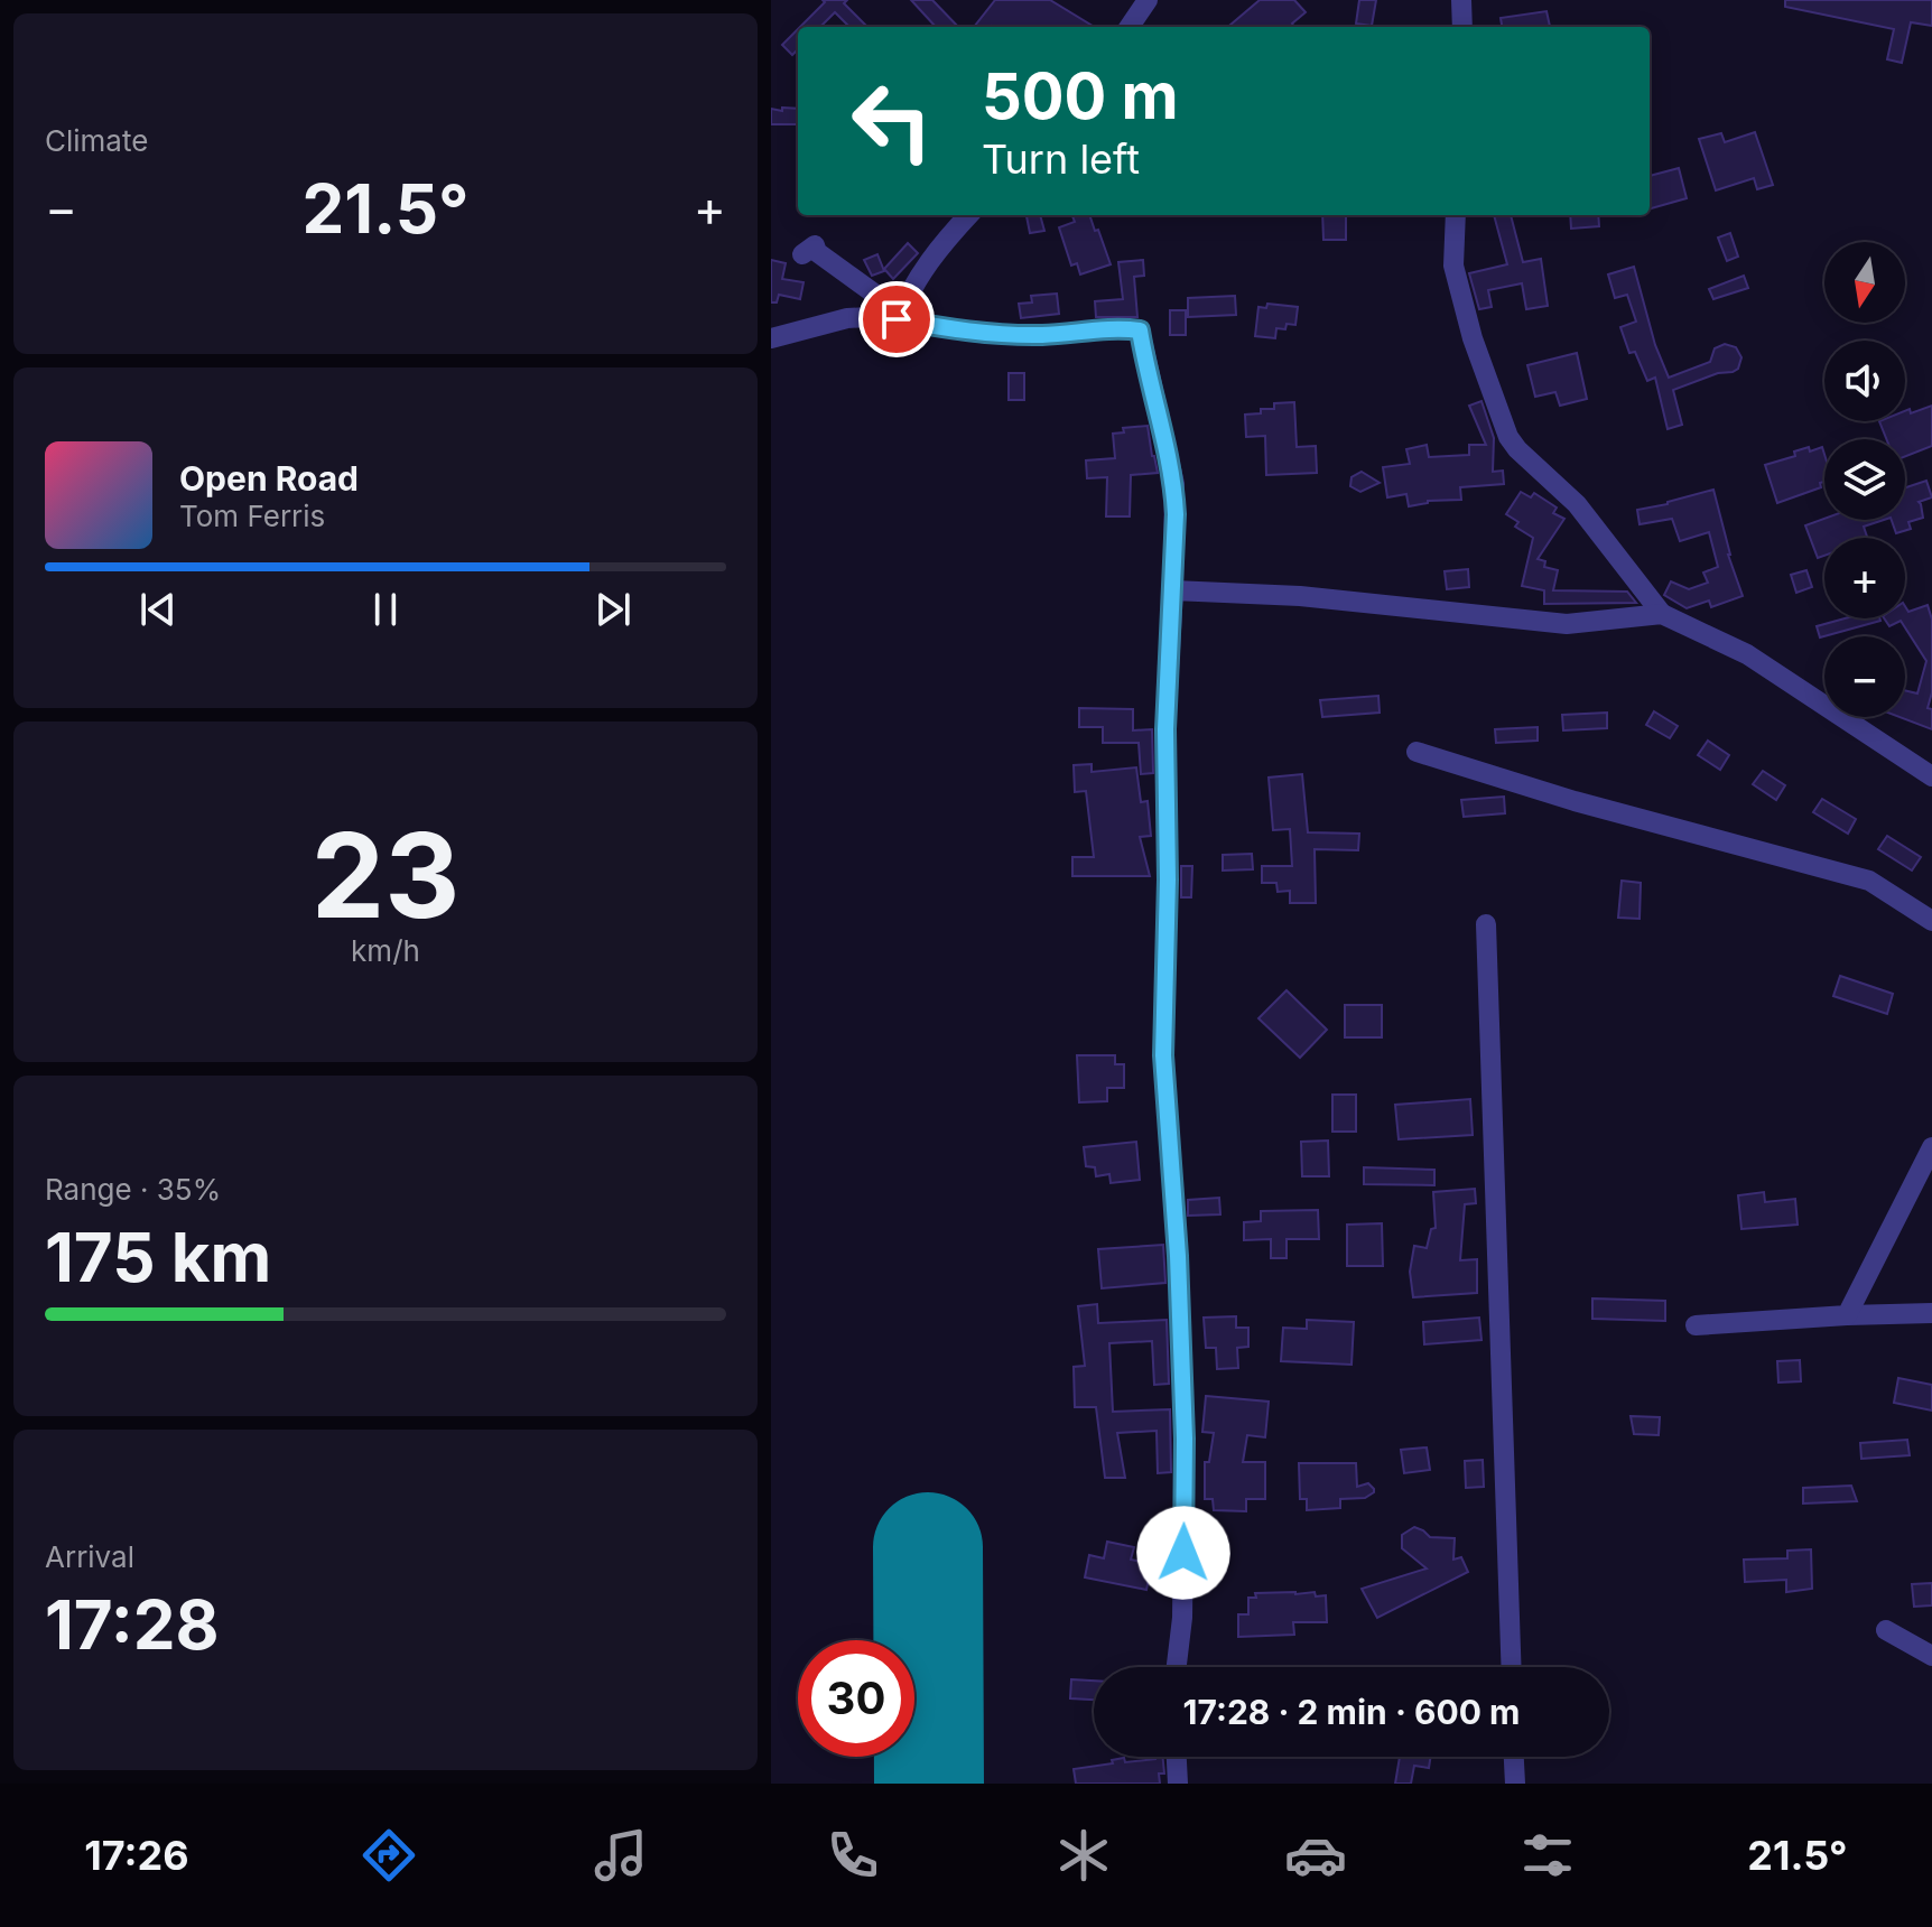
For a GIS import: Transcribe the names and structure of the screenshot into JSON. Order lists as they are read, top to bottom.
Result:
{
  "north": "bottom",
  "page": {
    "tile": [
      "Climate",
      ["23", "km/h"],
      ["Range · 35%", "175 km"],
      ["Arrival", "17:28"]
    ],
    "turn": ["500 m", "Turn left"],
    "heat": ["−", "21.5°", "+"],
    "map_buttons": ["+", "−"],
    "song": ["Open Road", "Tom Ferris"],
    "limit": "30",
    "trip": "17:28 · 2 min · 600 m",
    "tabs": ["17:26", "21.5°"]
  }
}
